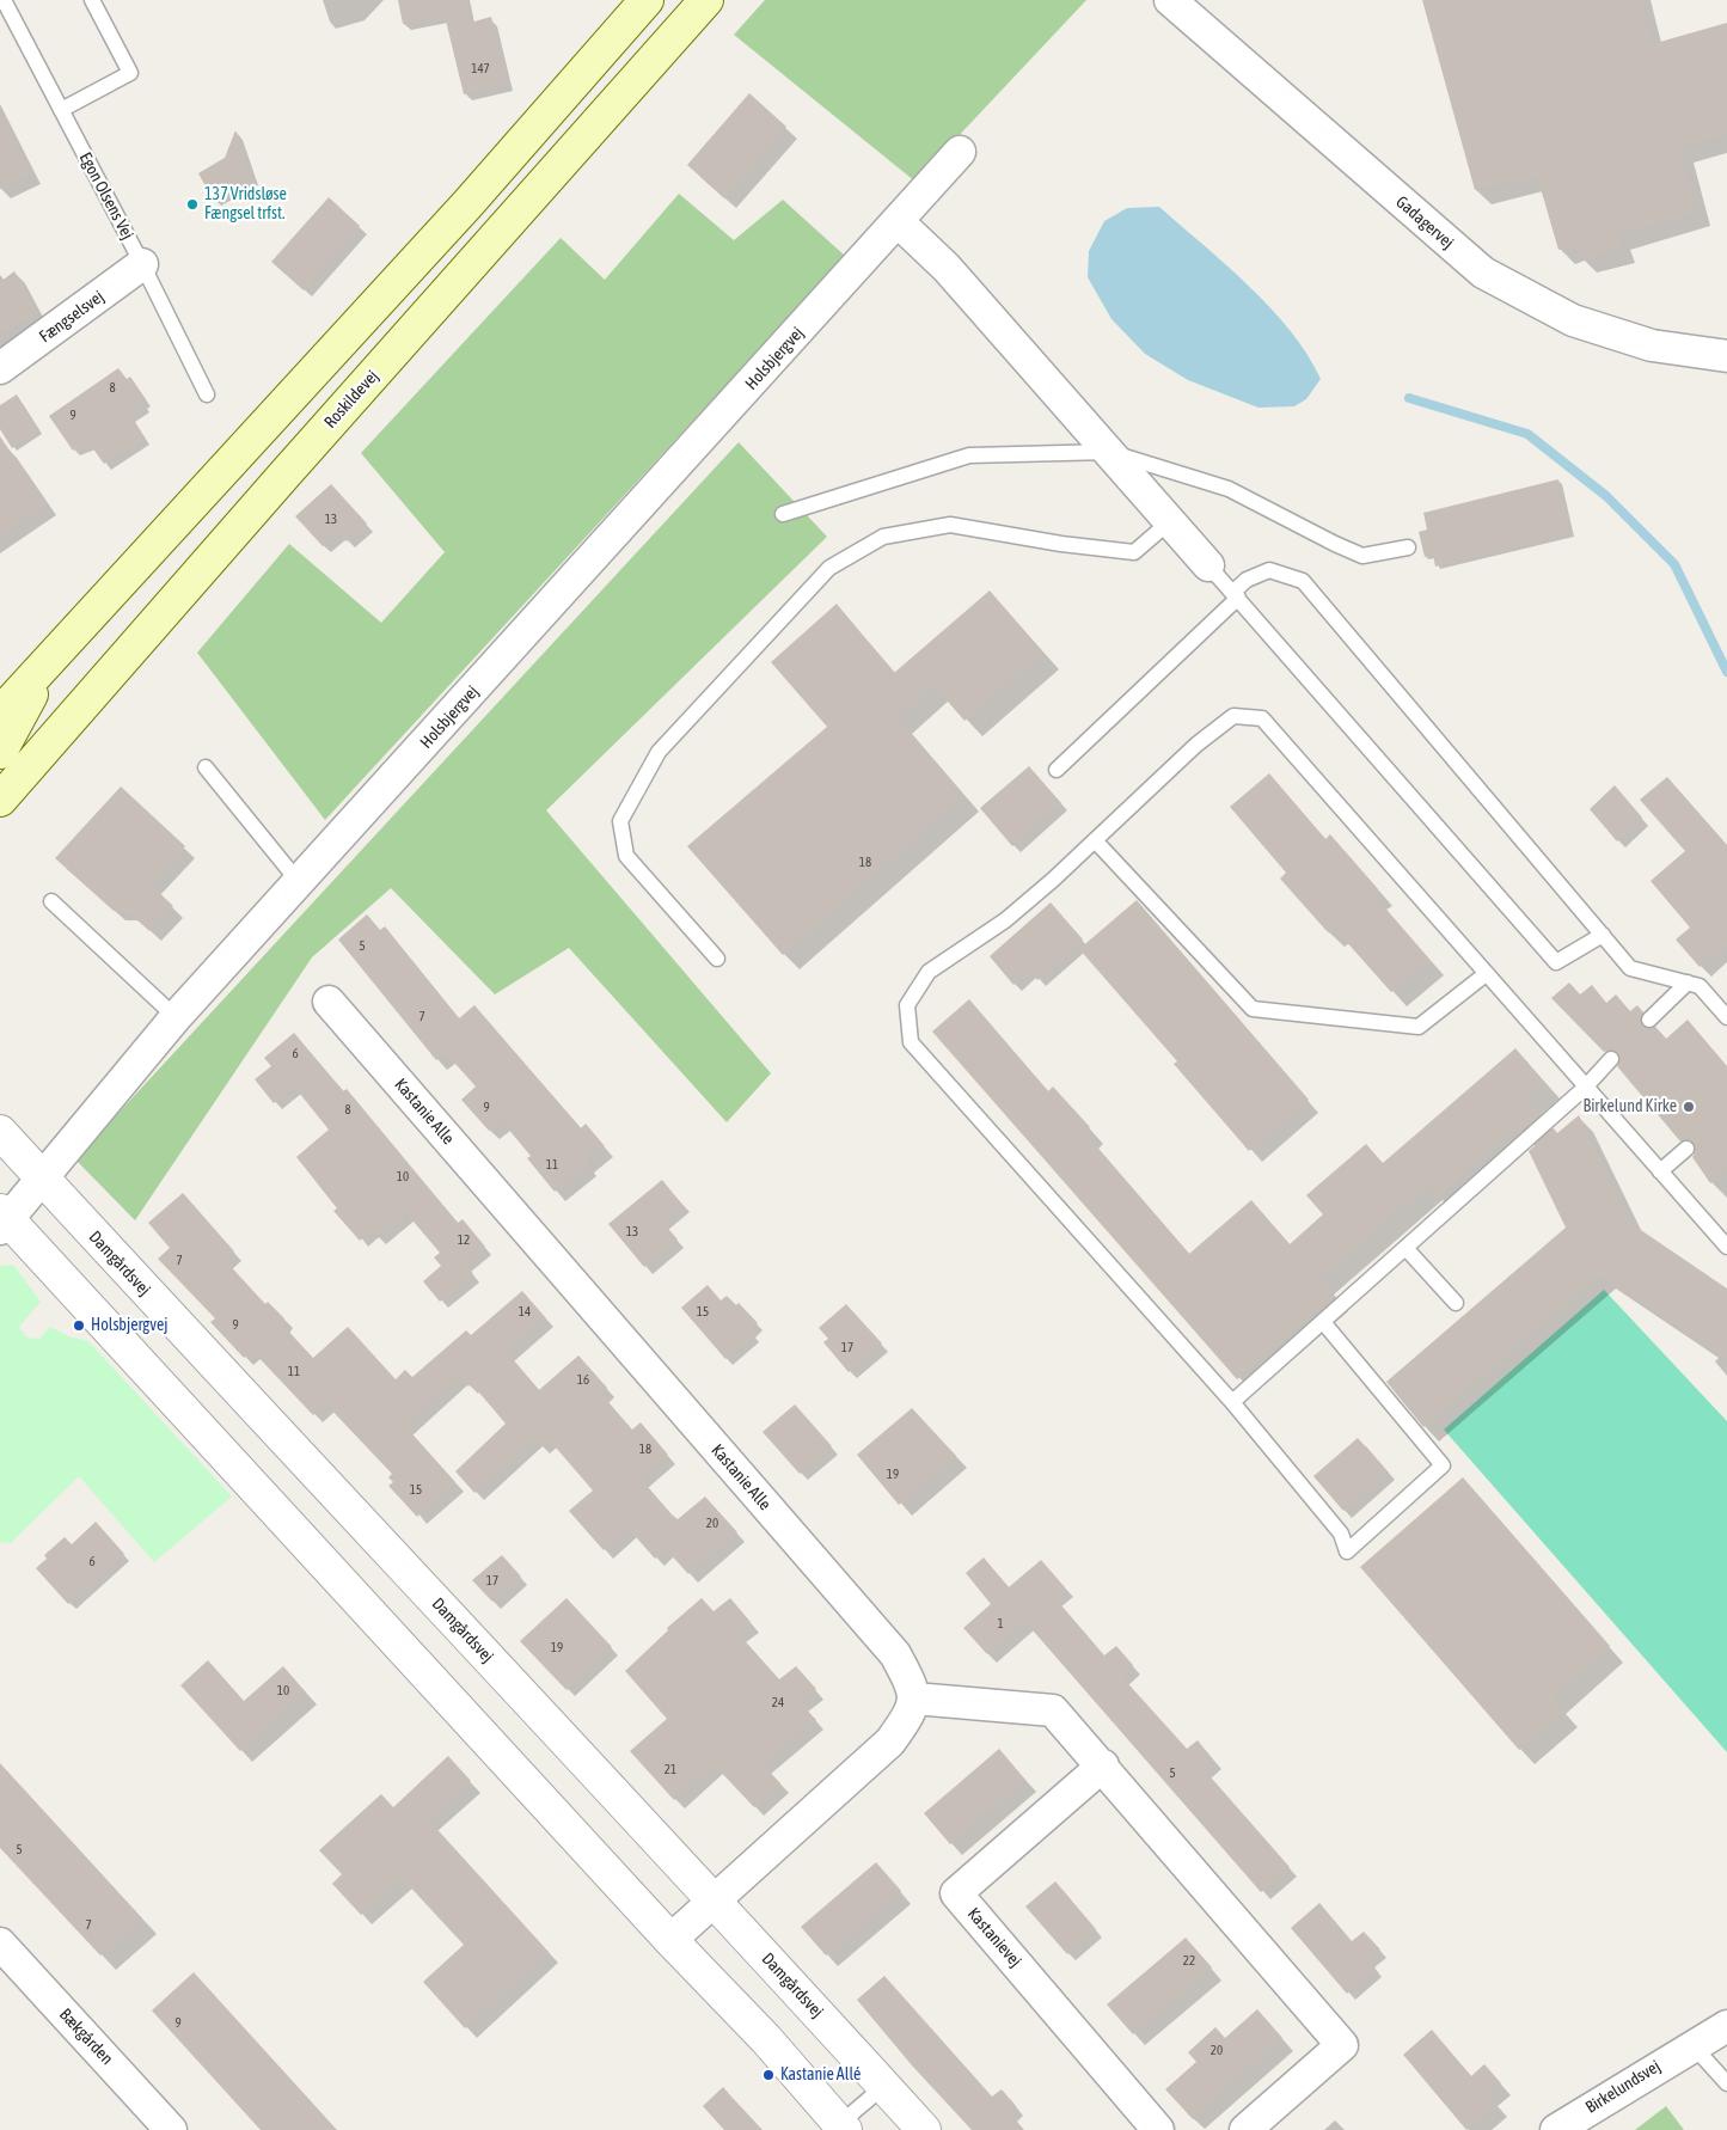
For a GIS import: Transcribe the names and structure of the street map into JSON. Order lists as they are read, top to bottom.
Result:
{
  "streets": {
    "main road": ["Roskildevej"],
    "street": [
      "Gadagervej",
      "Fængselsvej",
      "Holsbjergvej",
      "Kastanie Alle",
      "Damgårdsvej",
      "Kastanievej",
      "Bækgården",
      "Birkelundsvej"
    ],
    "lane": ["Egon Olsens Vej"]
  },
  "crossings": [
    ["Egon Olsens Vej", "Fængselsvej"],
    ["Holsbjergvej", "Damgårdsvej"]
  ],
  "places": [
    "137 Vridsløse Fængsel trfst.",
    "Birkelund Kirke",
    "Holsbjergvej",
    "Kastanie Allé"
  ],
  "house_numbers": [
    "147",
    "8",
    "9",
    "13",
    "18",
    "5",
    "7",
    "6",
    "9",
    "8",
    "11",
    "10",
    "13",
    "12",
    "7",
    "14",
    "15",
    "9",
    "17",
    "11",
    "16",
    "18",
    "19",
    "15",
    "20",
    "6",
    "17",
    "1",
    "19",
    "10",
    "24",
    "21",
    "5",
    "5",
    "7",
    "22",
    "9",
    "20"
  ]
}
